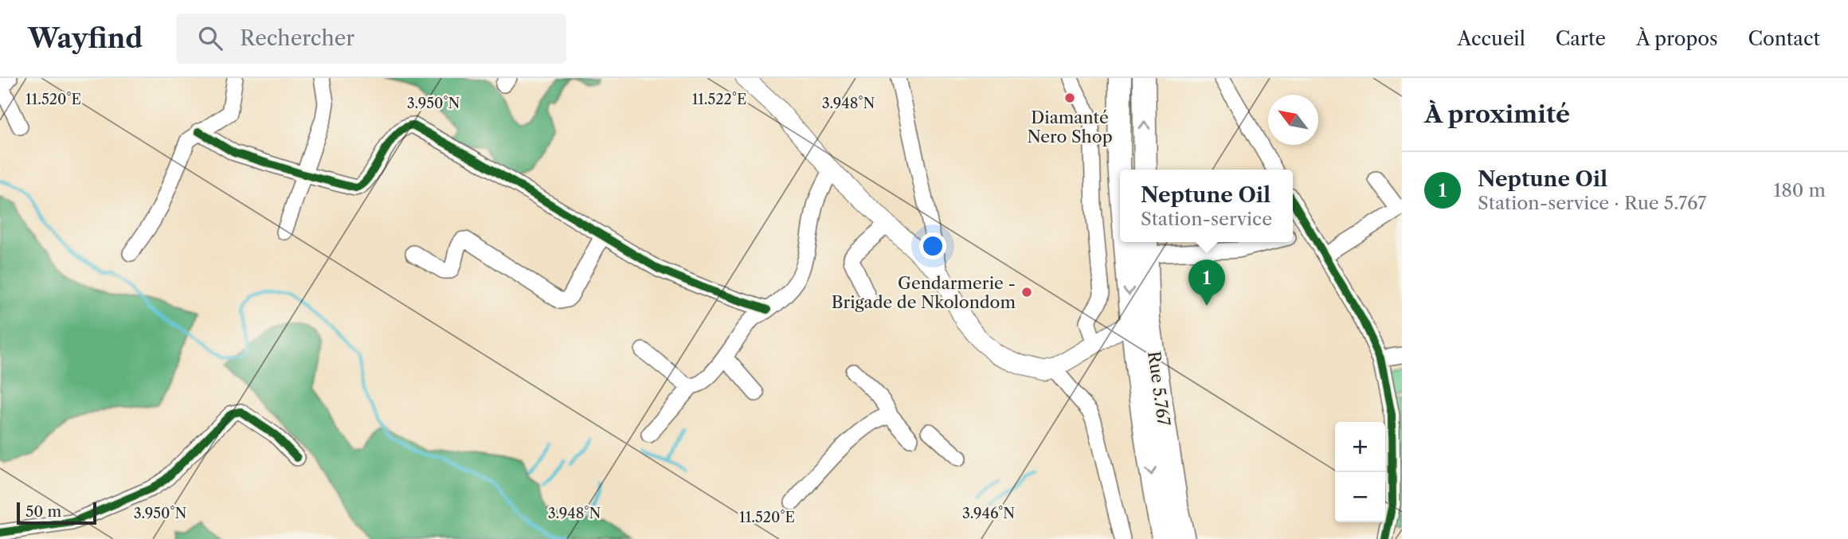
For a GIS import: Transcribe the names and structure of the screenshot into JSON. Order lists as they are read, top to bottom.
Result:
{
  "streets": {
    "highway": ["Rue 5.767"]
  },
  "places": ["Diamanté Nero Shop", "Gendarmerie - Brigade de Nkolondom"],
  "scale_bar": "50 m",
  "north": "top left",
  "page": {
    "header": "Wayfind",
    "search": "Rechercher",
    "nav": [
      "Accueil",
      "Carte",
      "À propos",
      "Contact"
    ],
    "heading": "À proximité",
    "list": [
      {
        "mark": "1",
        "name": "Neptune Oil",
        "note": "Station-service · Rue 5.767",
        "value": "180 m"
      }
    ],
    "popup": ["Neptune Oil", "Station-service"],
    "pins": "1",
    "map_buttons": ["+", "−"],
    "scale": "50 m"
  },
  "coordinates": [
    "11.522°E",
    "11.520°E",
    "3.950°N",
    "3.948°N",
    "3.946°N"
  ]
}
